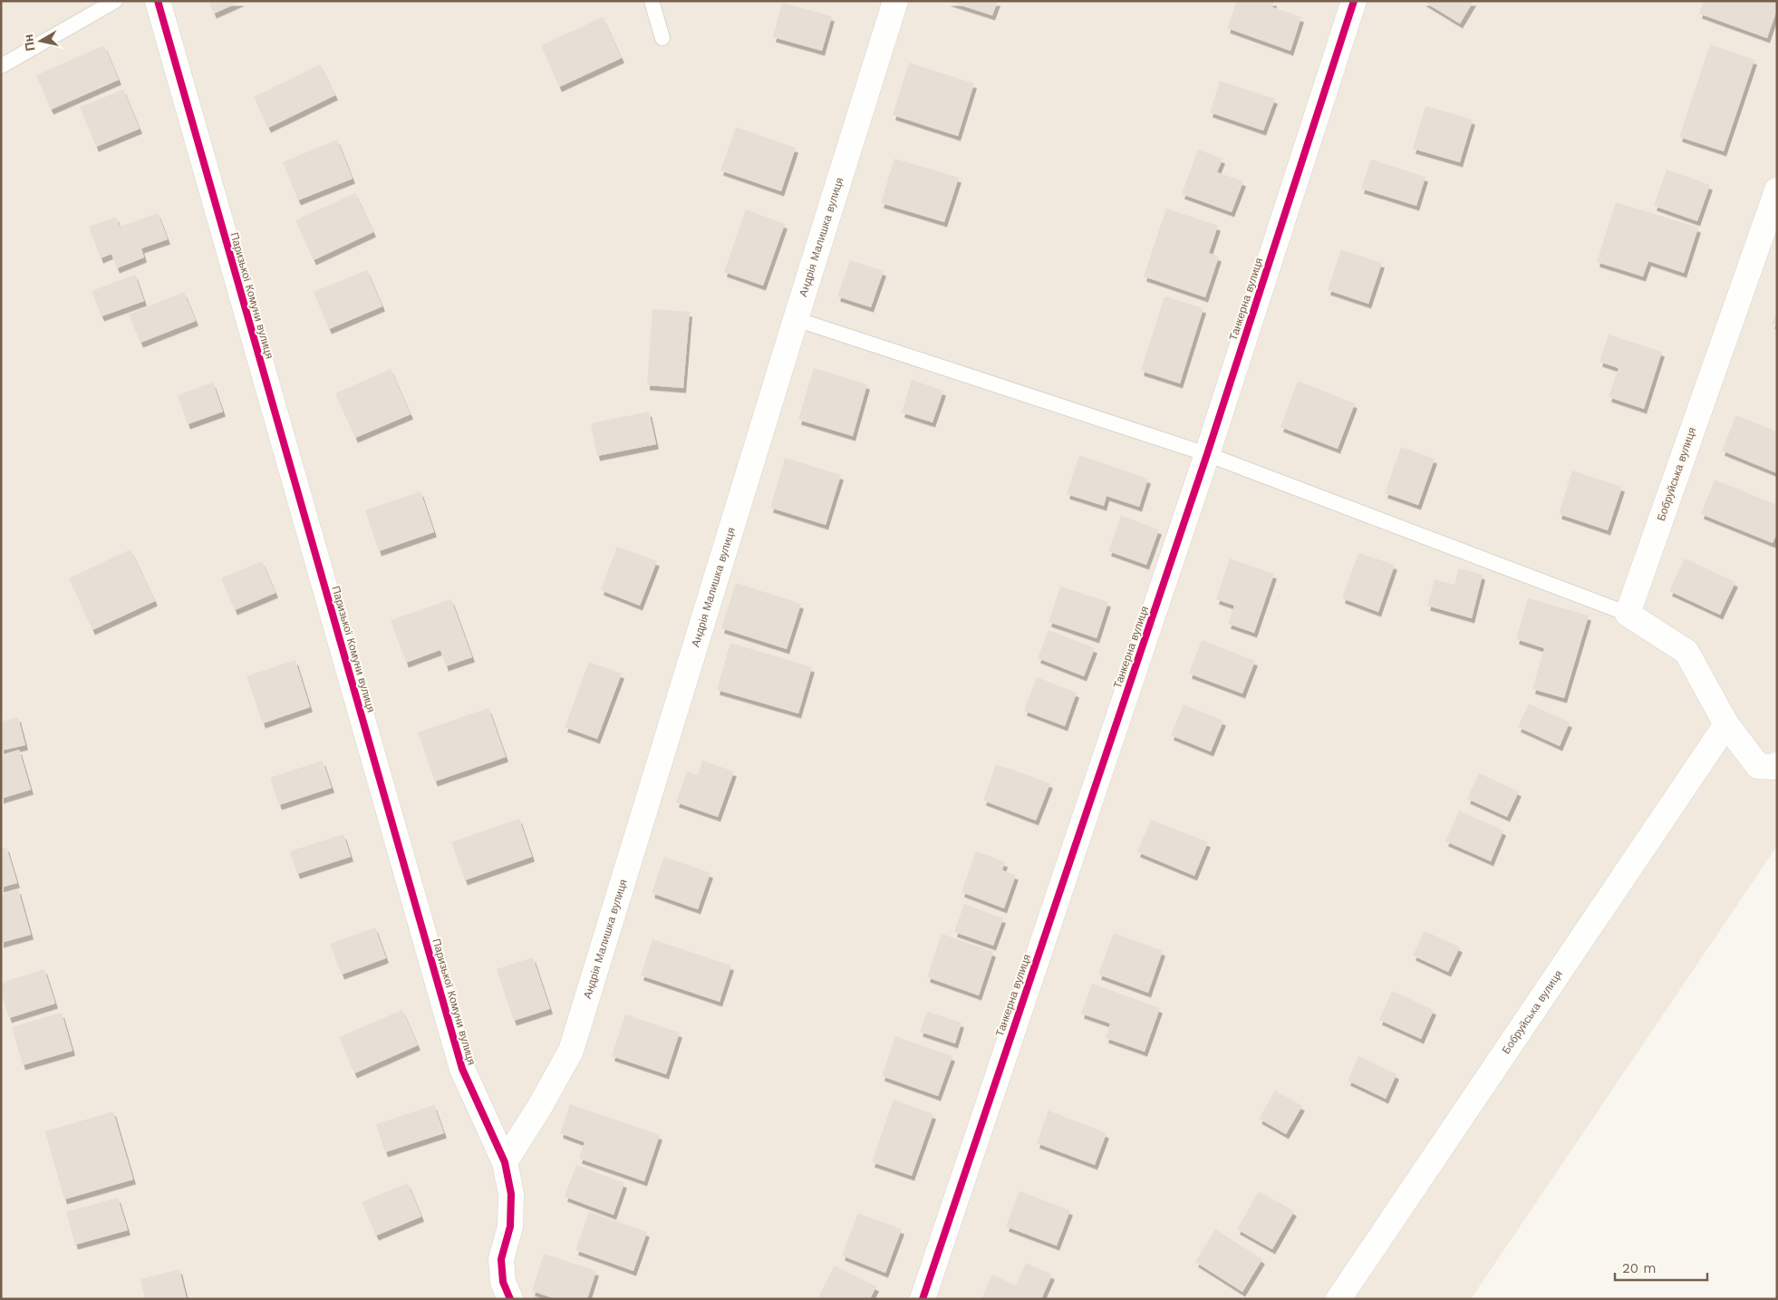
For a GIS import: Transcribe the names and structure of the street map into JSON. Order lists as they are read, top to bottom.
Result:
{
  "streets": {
    "street": [
      "Андрія Малишка вулиця",
      "Паризької Комуни вулиця",
      "Танкерна вулиця",
      "Бобруйська вулиця"
    ]
  },
  "crossings": [
    ["Андрія Малишка вулиця", "Паризької Комуни вулиця"]
  ],
  "scale_bar": "20 m",
  "north": "left"
}
